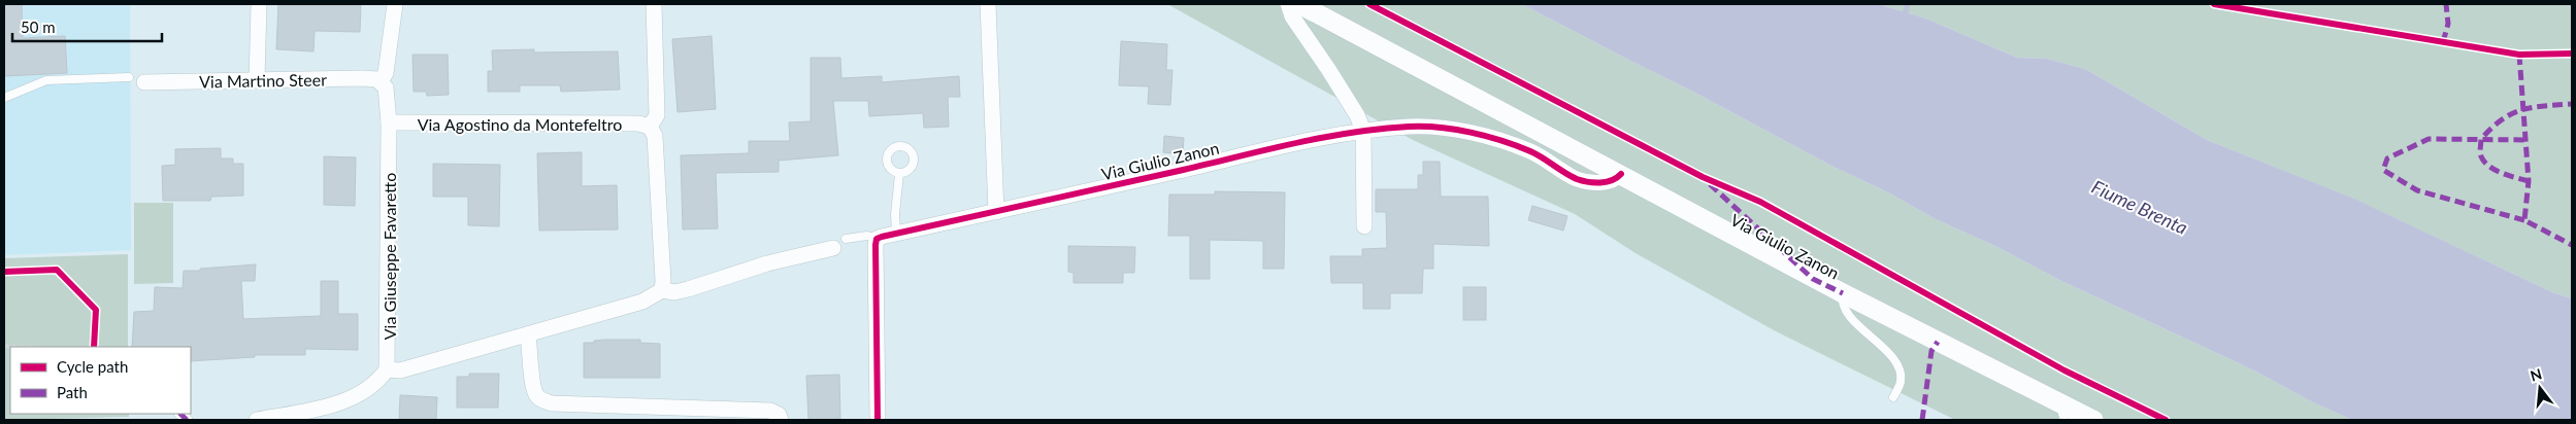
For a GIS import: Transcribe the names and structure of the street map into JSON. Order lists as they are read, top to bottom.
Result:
{
  "streets": {
    "street": [
      "Via Martino Steer",
      "Via Agostino da Montefeltro",
      "Via Giulio Zanon",
      "Via Giuseppe Favaretto"
    ]
  },
  "crossings": [
    ["Via Martino Steer", "Via Giuseppe Favaretto"],
    ["Via Agostino da Montefeltro", "Via Giuseppe Favaretto"]
  ],
  "water": ["Fiume Brenta"],
  "legend": ["Cycle path", "Path"],
  "scale_bar": "50 m",
  "north": "top"
}
